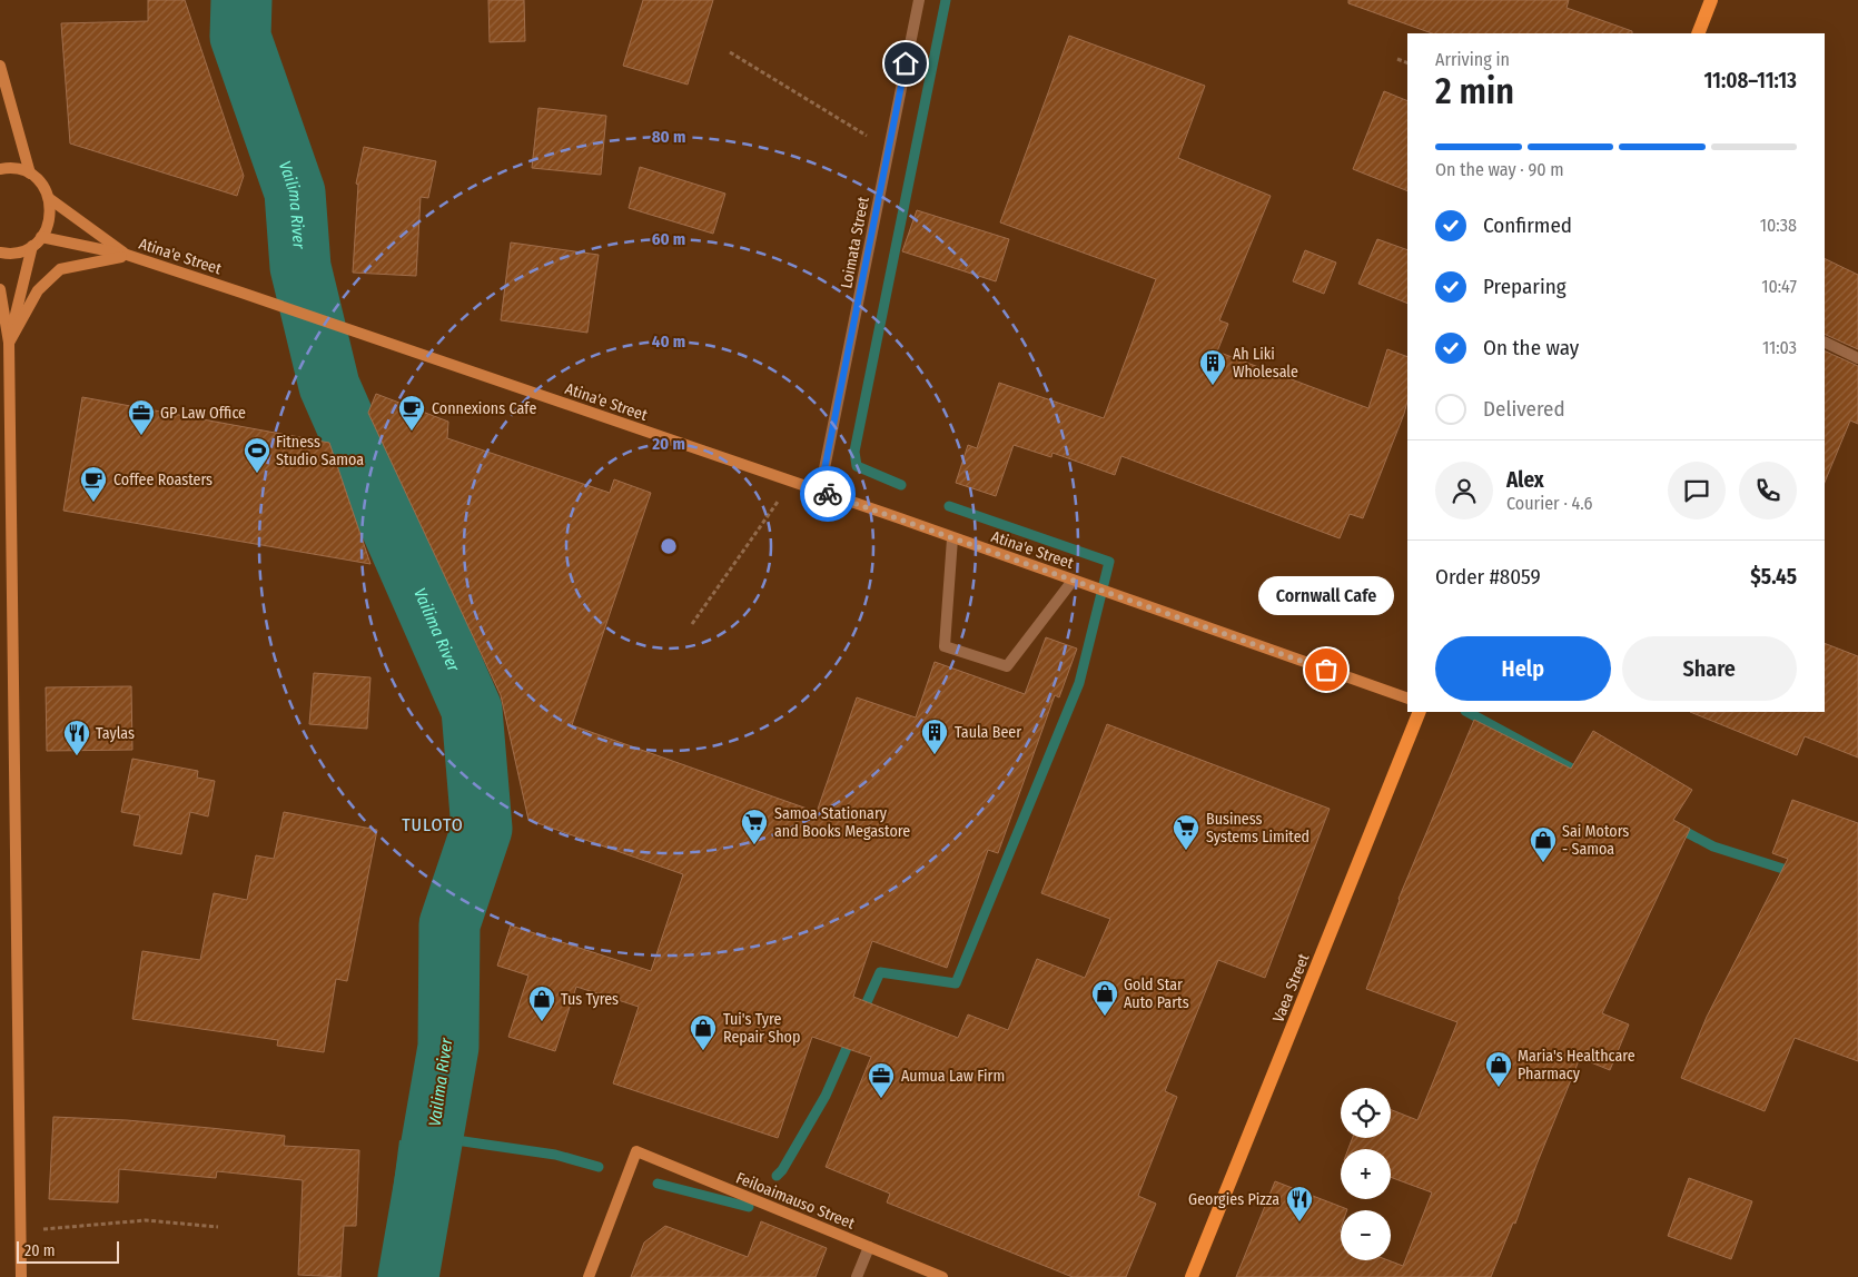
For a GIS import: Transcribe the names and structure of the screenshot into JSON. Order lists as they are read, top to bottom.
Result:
{
  "streets": {
    "main road": ["Atina'e Street", "Vaea Street", "Feiloaimauso Street"],
    "street": ["Loimata Street"]
  },
  "crossings": [
    ["Loimata Street", "Atina'e Street"]
  ],
  "districts": ["TULOTO"],
  "water": ["Vailima River"],
  "places": {
    "building": ["Ah Liki Wholesale", "Taula Beer"],
    "cafe": ["Connexions Cafe", "Coffee Roasters"],
    "office": ["GP Law Office", "Aumua Law Firm"],
    "sports": ["Fitness Studio Samoa"],
    "other": ["Cornwall Cafe"],
    "restaurant": ["Taylas", "Georgies Pizza"],
    "supermarket": ["Samoa Stationary and Books Megastore", "Business Systems Limited"],
    "shop": [
      "Sai Motors - Samoa",
      "Gold Star Auto Parts",
      "Tus Tyres",
      "Tui's Tyre Repair Shop",
      "Maria's Healthcare Pharmacy"
    ]
  },
  "scale_bar": "20 m",
  "page": {
    "heading": ["2 min", "Arriving in", "11:08–11:13"],
    "panel": [
      "Alex",
      "Courier · 4.6",
      "Order #8059",
      "$5.45"
    ],
    "bar": "On the way · 90 m",
    "list": [
      ["Confirmed", "10:38"],
      ["Preparing", "10:47"],
      ["On the way", "11:03"],
      "Delivered"
    ],
    "bubble": "Cornwall Cafe",
    "buttons": ["Help", "Share"],
    "map_buttons": ["+", "−"],
    "scale": "20 m"
  },
  "rings": [
    "80 m",
    "60 m",
    "40 m",
    "20 m"
  ]
}
